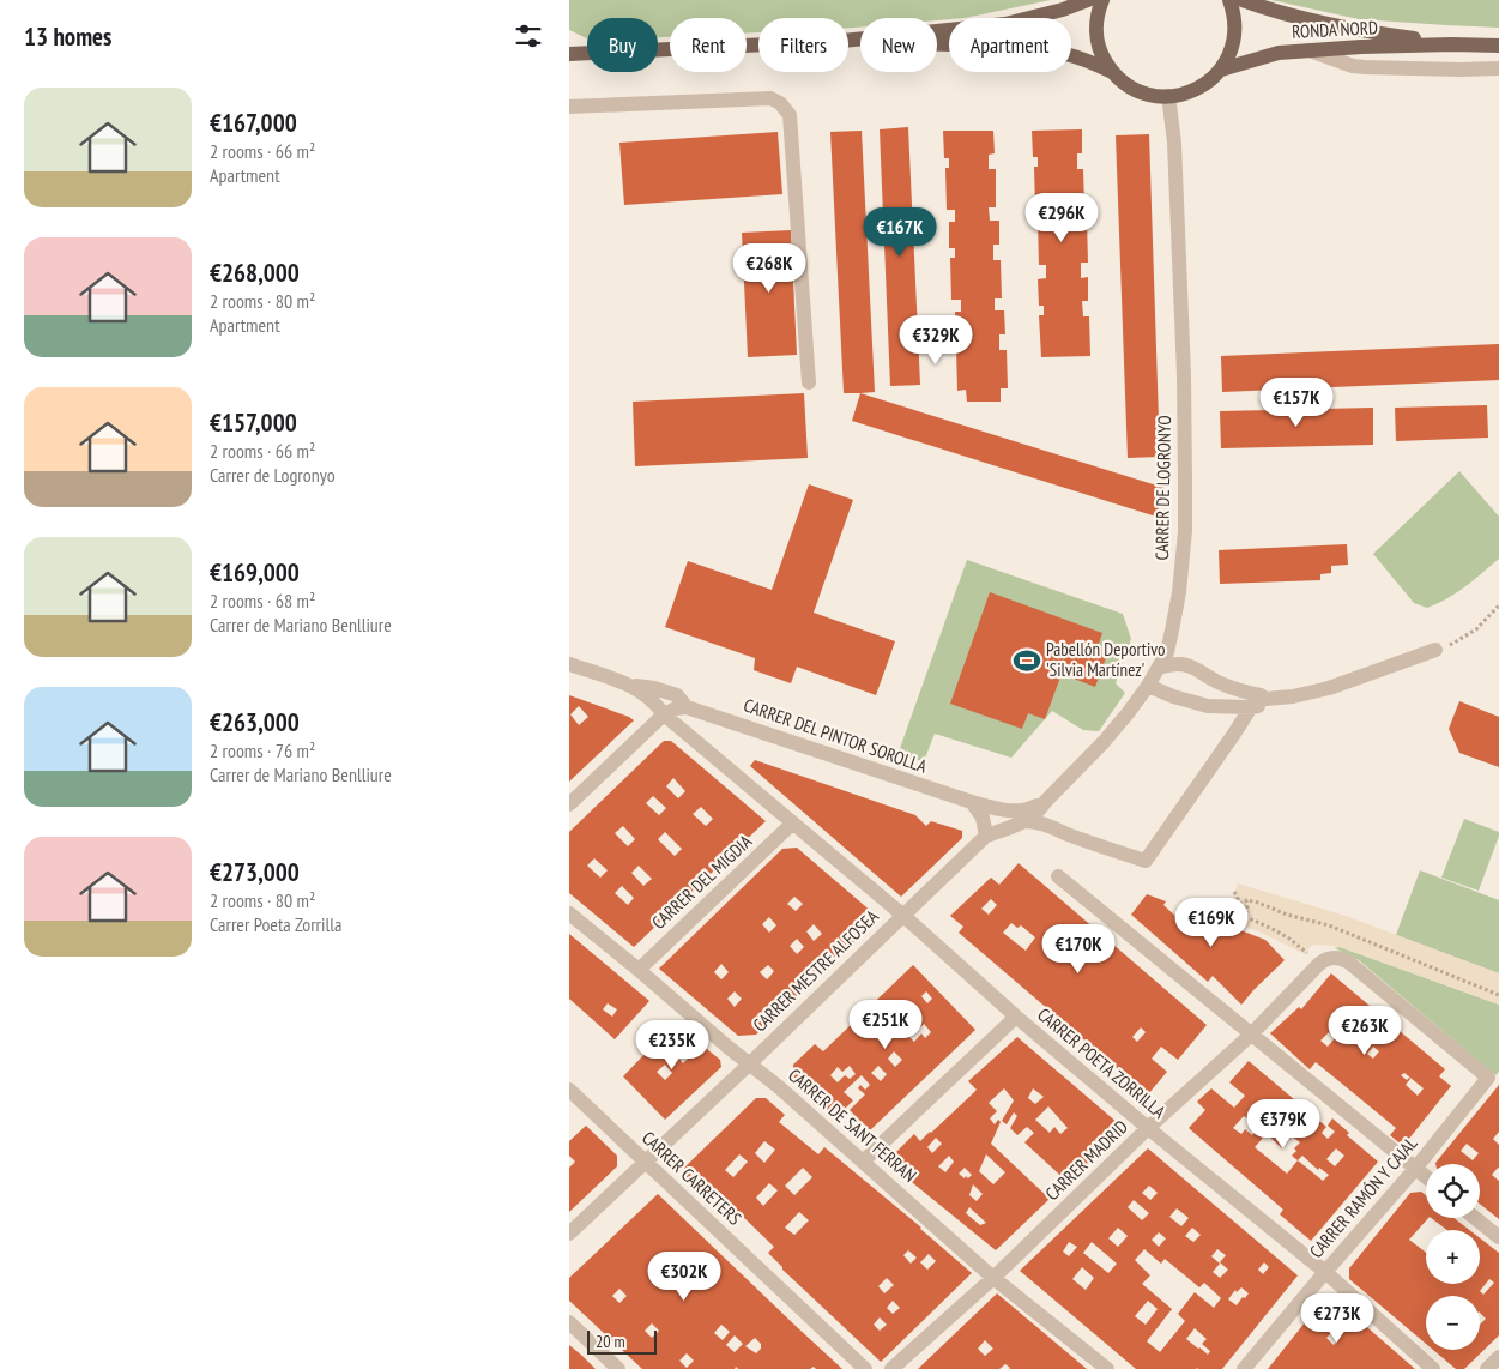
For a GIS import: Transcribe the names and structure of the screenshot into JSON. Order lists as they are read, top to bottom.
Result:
{
  "streets": {
    "main road": ["RONDA NORD"],
    "street": [
      "CARRER DE LOGRONYO",
      "CARRER DEL PINTOR SOROLLA",
      "CARRER DEL MIGDIA",
      "CARRER MESTRE ALFOSEA",
      "CARRER POETA ZORRILLA",
      "CARRER DE SANT FERRAN",
      "CARRER MADRID",
      "CARRER CARRETERS",
      "CARRER RAMÓN Y CAJAL"
    ]
  },
  "crossings": [
    ["CARRER DE LOGRONYO", "CARRER DEL PINTOR SOROLLA"],
    ["CARRER DE LOGRONYO", "CARRER MESTRE ALFOSEA"],
    ["CARRER DEL PINTOR SOROLLA", "CARRER POETA ZORRILLA"],
    ["CARRER DEL MIGDIA", "CARRER POETA ZORRILLA"],
    ["CARRER DEL MIGDIA", "CARRER DE SANT FERRAN"],
    ["CARRER MESTRE ALFOSEA", "CARRER POETA ZORRILLA"],
    ["CARRER MESTRE ALFOSEA", "CARRER DE SANT FERRAN"],
    ["CARRER MESTRE ALFOSEA", "CARRER CARRETERS"],
    ["CARRER POETA ZORRILLA", "CARRER MADRID"],
    ["CARRER POETA ZORRILLA", "CARRER RAMÓN Y CAJAL"],
    ["CARRER DE SANT FERRAN", "CARRER MADRID"],
    ["CARRER MADRID", "CARRER RAMÓN Y CAJAL"]
  ],
  "places": {
    "sports": ["Pabellón Deportivo 'Silvia Martínez'"]
  },
  "scale_bar": "20 m",
  "page": {
    "heading": "13 homes",
    "chip": [
      "Buy",
      "Rent",
      "Filters",
      "New",
      "Apartment"
    ],
    "list": [
      {
        "name": "€167,000",
        "note": "2 rooms · 66 m² · Apartment"
      },
      {
        "name": "€268,000",
        "note": "2 rooms · 80 m² · Apartment"
      },
      {
        "name": "€157,000",
        "note": "2 rooms · 66 m² · Carrer de Logronyo"
      },
      {
        "name": "€169,000",
        "note": "2 rooms · 68 m² · Carrer de Mariano Benlliure"
      },
      {
        "name": "€263,000",
        "note": "2 rooms · 76 m² · Carrer de Mariano Benlliure"
      },
      {
        "name": "€273,000",
        "note": "2 rooms · 80 m² · Carrer Poeta Zorrilla"
      }
    ],
    "price": [
      "€296K",
      "€167K",
      "€268K",
      "€329K",
      "€157K",
      "€169K",
      "€170K",
      "€251K",
      "€263K",
      "€235K",
      "€379K",
      "€302K",
      "€273K"
    ],
    "map_buttons": ["+", "−"],
    "scale": "20 m"
  }
}
